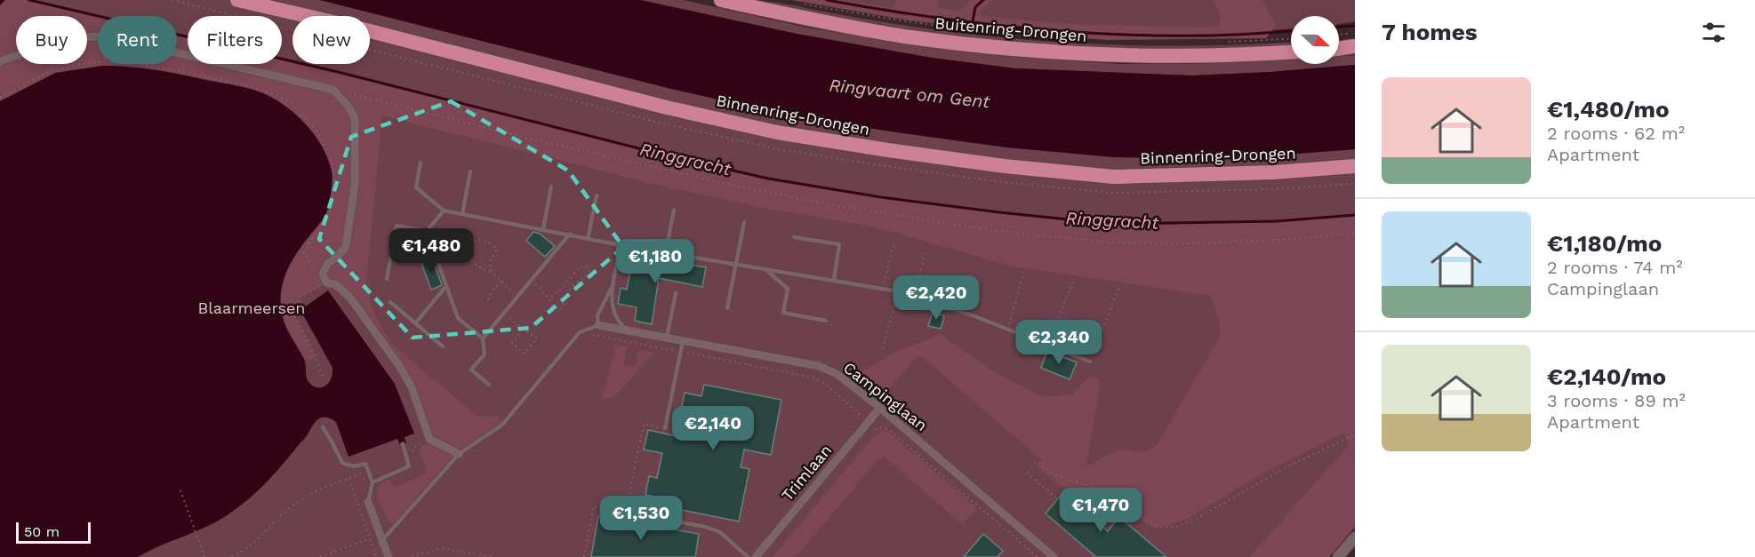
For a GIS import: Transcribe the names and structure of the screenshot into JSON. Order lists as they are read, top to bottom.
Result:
{
  "streets": {
    "highway": ["Buitenring-Drongen", "Binnenring-Drongen"],
    "street": ["Campinglaan", "Trimlaan"]
  },
  "crossings": [
    ["Campinglaan", "Trimlaan"]
  ],
  "water": ["Ringvaart om Gent", "Ringgracht"],
  "parks": ["Blaarmeersen"],
  "scale_bar": "50 m",
  "north": "right",
  "page": {
    "heading": "7 homes",
    "chip": [
      "Buy",
      "Rent",
      "Filters",
      "New"
    ],
    "list": [
      {
        "name": "€1,480/mo",
        "note": "2 rooms · 62 m² · Apartment"
      },
      {
        "name": "€1,180/mo",
        "note": "2 rooms · 74 m² · Campinglaan"
      },
      {
        "name": "€2,140/mo",
        "note": "3 rooms · 89 m² · Apartment"
      }
    ],
    "price": [
      "€1,480",
      "€1,180",
      "€2,420",
      "€2,340",
      "€2,140",
      "€1,470",
      "€1,530"
    ],
    "scale": "50 m"
  }
}
